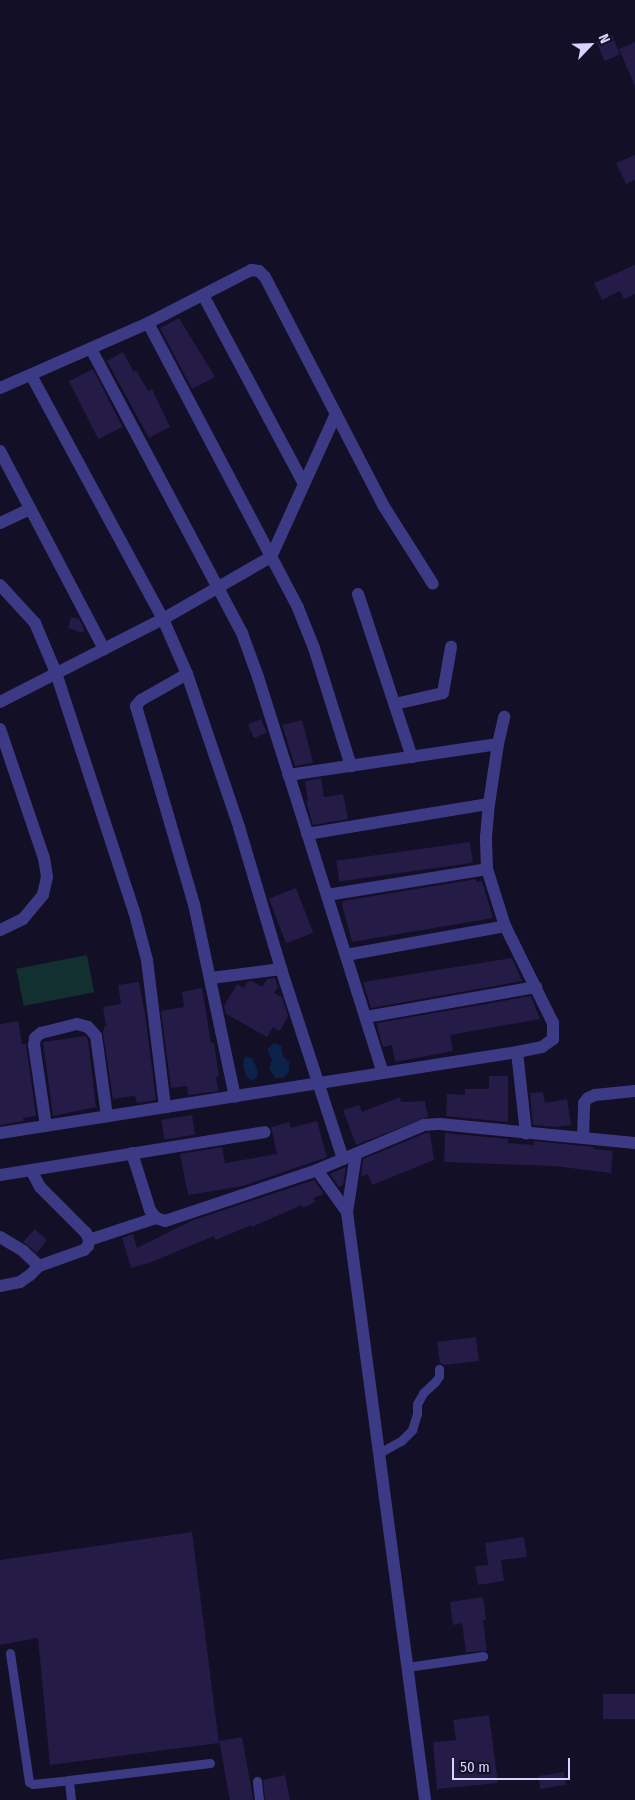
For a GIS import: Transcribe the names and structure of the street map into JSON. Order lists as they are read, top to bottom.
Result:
{
  "scale_bar": "50 m",
  "north": "top right"
}
